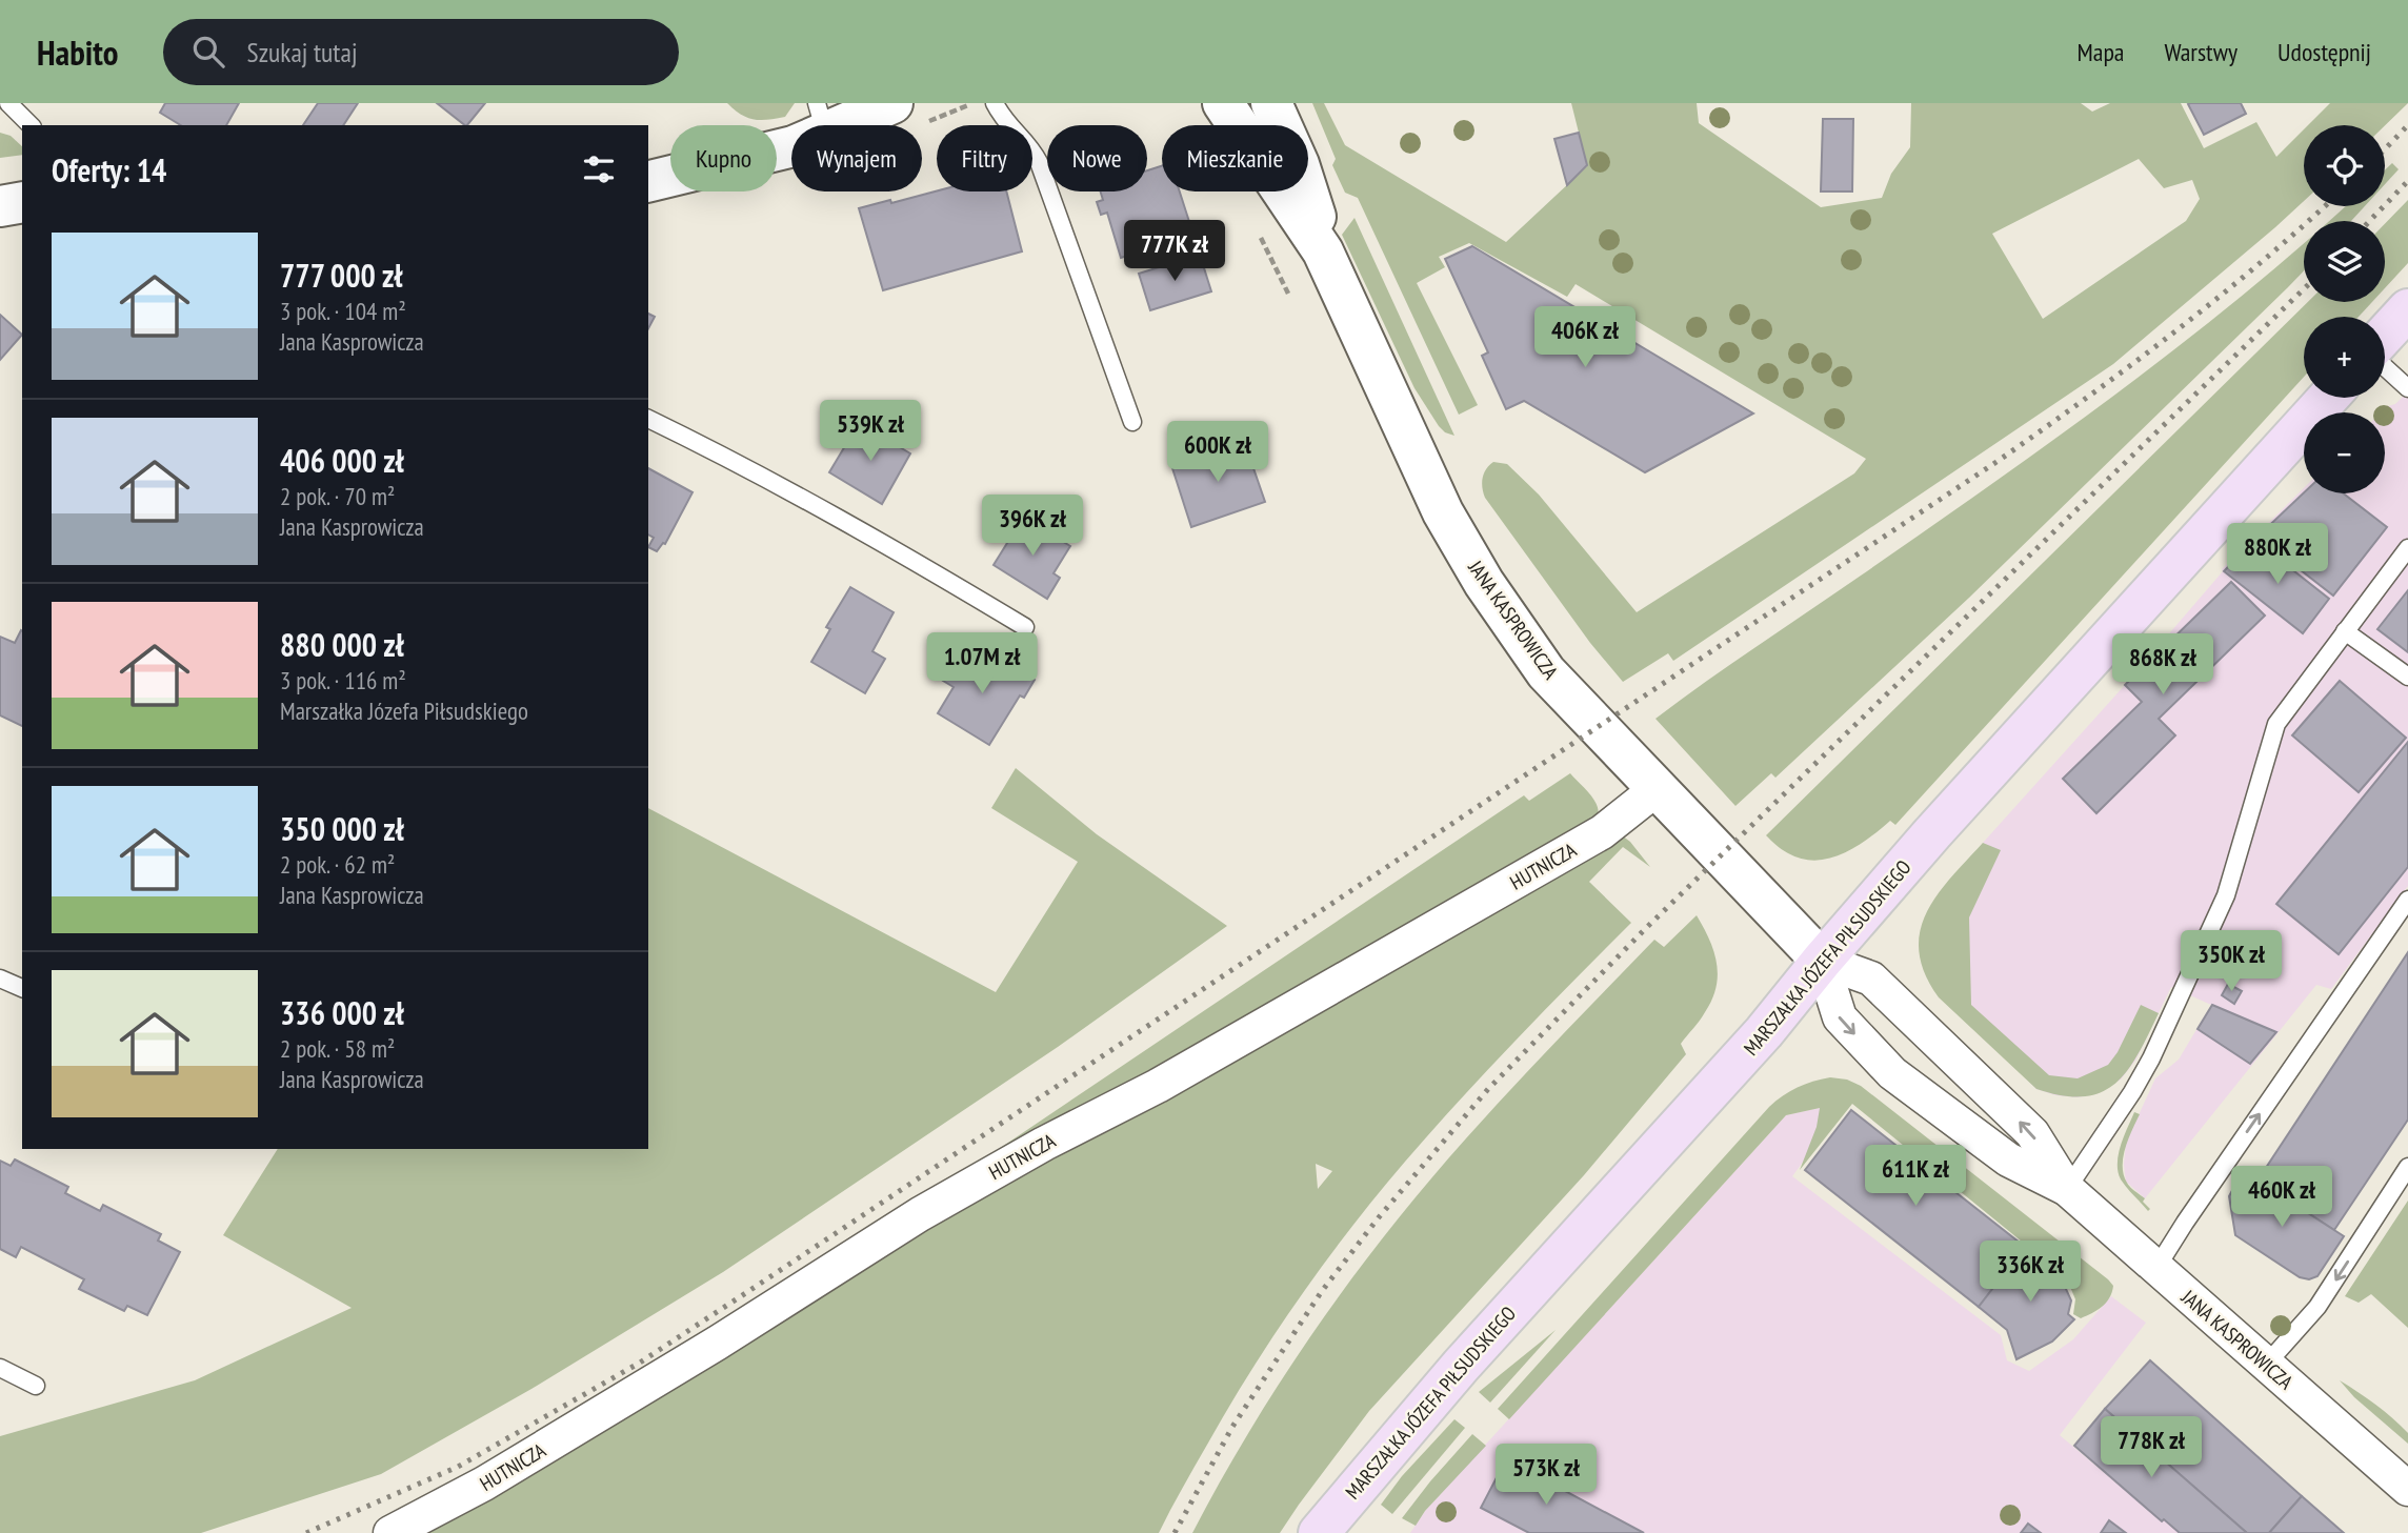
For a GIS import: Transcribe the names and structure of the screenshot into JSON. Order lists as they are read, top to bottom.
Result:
{
  "streets": {
    "main road": ["JANA KASPROWICZA", "MARSZAŁKA JÓZEFA PIŁSUDSKIEGO"],
    "street": ["HUTNICZA"]
  },
  "crossings": [
    ["JANA KASPROWICZA", "HUTNICZA"],
    ["JANA KASPROWICZA", "MARSZAŁKA JÓZEFA PIŁSUDSKIEGO"]
  ],
  "page": {
    "header": "Habito",
    "search": "Szukaj tutaj",
    "nav": ["Mapa", "Warstwy", "Udostępnij"],
    "map_buttons": ["+", "−"],
    "chip": [
      "Kupno",
      "Wynajem",
      "Filtry",
      "Nowe",
      "Mieszkanie"
    ],
    "heading": "Oferty: 14",
    "list": [
      {
        "name": "777 000 zł",
        "note": "3 pok. · 104 m² · Jana Kasprowicza"
      },
      {
        "name": "406 000 zł",
        "note": "2 pok. · 70 m² · Jana Kasprowicza"
      },
      {
        "name": "880 000 zł",
        "note": "3 pok. · 116 m² · Marszałka Józefa Piłsudskiego"
      },
      {
        "name": "350 000 zł",
        "note": "2 pok. · 62 m² · Jana Kasprowicza"
      },
      {
        "name": "336 000 zł",
        "note": "2 pok. · 58 m² · Jana Kasprowicza"
      }
    ],
    "price": [
      "777K zł",
      "406K zł",
      "539K zł",
      "600K zł",
      "396K zł",
      "880K zł",
      "1.07M zł",
      "868K zł",
      "350K zł",
      "611K zł",
      "460K zł",
      "336K zł",
      "778K zł",
      "573K zł"
    ]
  }
}
